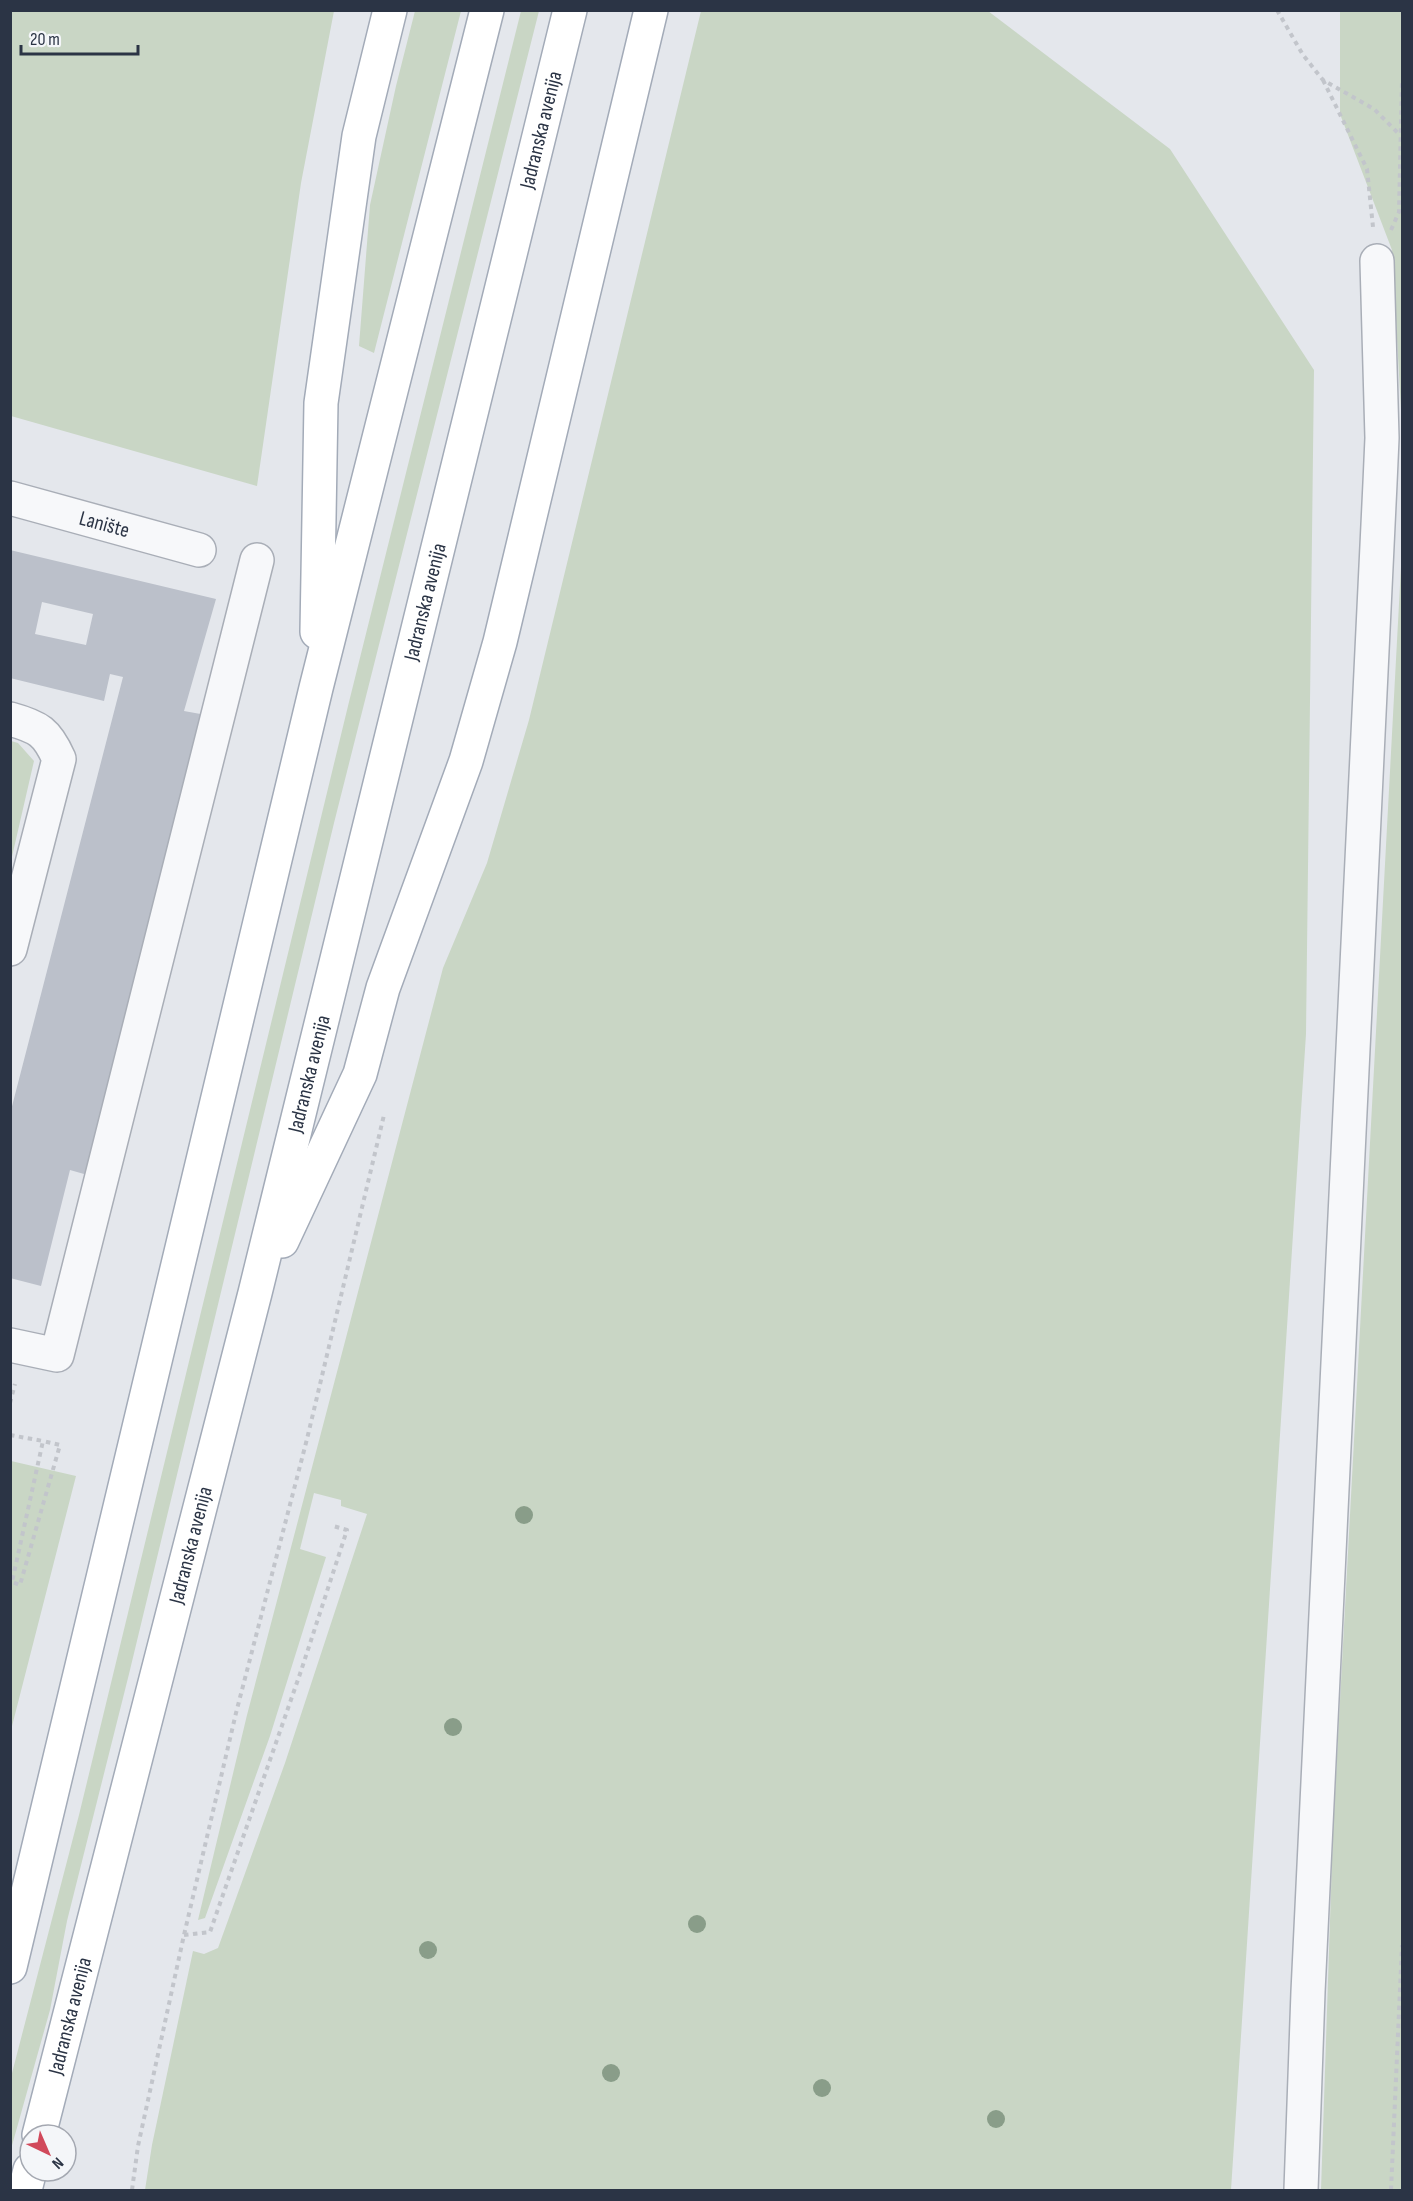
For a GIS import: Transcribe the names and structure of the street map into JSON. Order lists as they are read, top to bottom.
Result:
{
  "streets": {
    "main road": ["Jadranska avenija"],
    "street": ["Lanište"]
  },
  "scale_bar": "20 m",
  "north": "bottom right"
}
